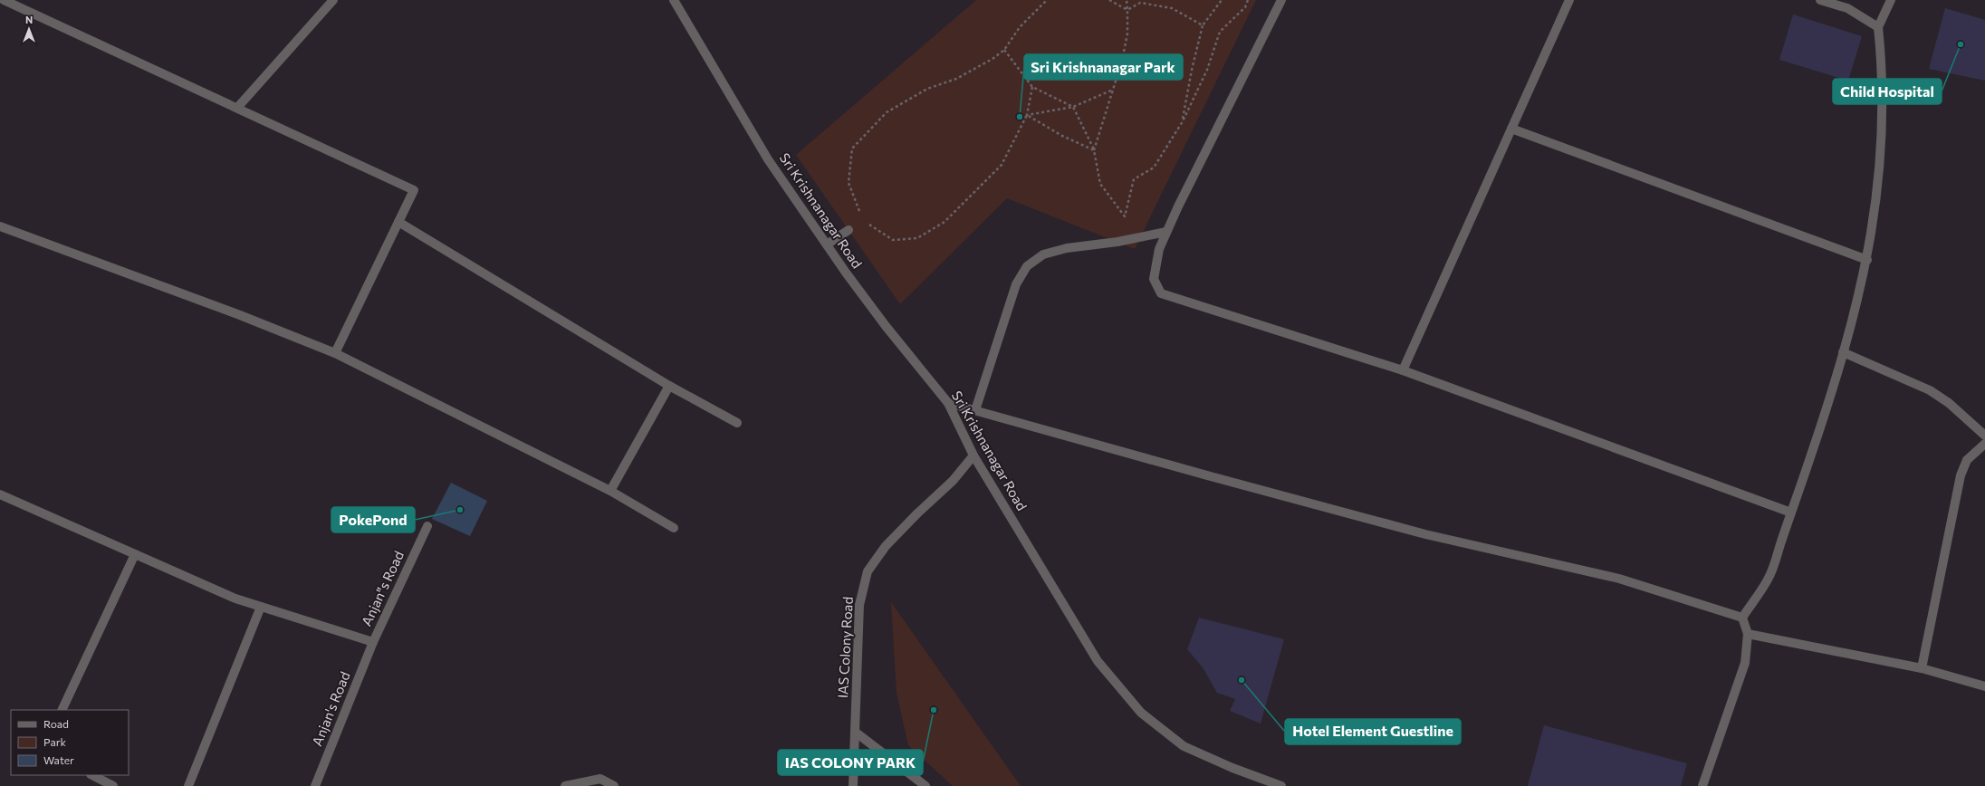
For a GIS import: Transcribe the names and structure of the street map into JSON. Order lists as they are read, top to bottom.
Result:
{
  "streets": {
    "street": [
      "Sri Krishnanagar Road",
      "Anjan\"s Road",
      "IAS Colony Road",
      "Anjan's Road"
    ]
  },
  "crossings": [
    ["Sri Krishnanagar Road", "IAS Colony Road"],
    ["Anjan\"s Road", "Anjan's Road"]
  ],
  "places": [
    "Child Hospital",
    "Sri Krishnanagar Park",
    "PokePond",
    "Hotel Element Guestline",
    "IAS COLONY PARK"
  ],
  "legend": ["Road", "Park", "Water"],
  "north": "top"
}
